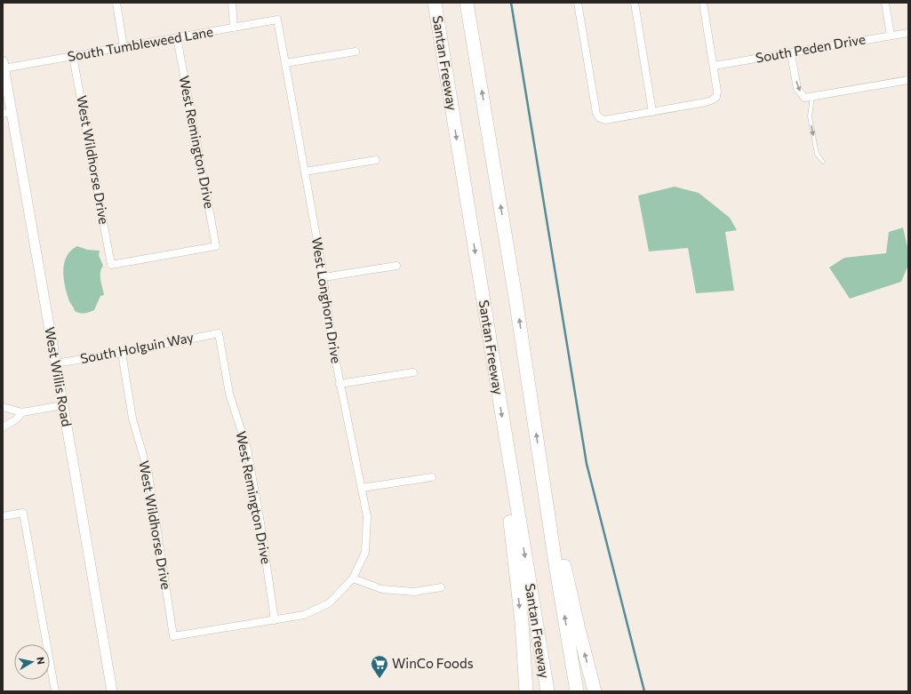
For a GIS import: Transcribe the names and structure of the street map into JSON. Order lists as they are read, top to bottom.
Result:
{
  "streets": {
    "highway": ["Santan Freeway"],
    "street": [
      "South Tumbleweed Lane",
      "South Peden Drive",
      "West Remington Drive",
      "West Wildhorse Drive",
      "West Longhorn Drive",
      "South Holguin Way",
      "West Willis Road"
    ]
  },
  "crossings": [
    ["South Tumbleweed Lane", "West Remington Drive"],
    ["South Tumbleweed Lane", "West Wildhorse Drive"],
    ["South Tumbleweed Lane", "West Longhorn Drive"],
    ["South Tumbleweed Lane", "West Willis Road"],
    ["West Remington Drive", "West Wildhorse Drive"],
    ["West Remington Drive", "West Longhorn Drive"],
    ["West Remington Drive", "South Holguin Way"],
    ["West Wildhorse Drive", "West Longhorn Drive"],
    ["West Wildhorse Drive", "South Holguin Way"],
    ["South Holguin Way", "West Willis Road"]
  ],
  "places": {
    "supermarket": ["WinCo Foods"]
  },
  "north": "right"
}
